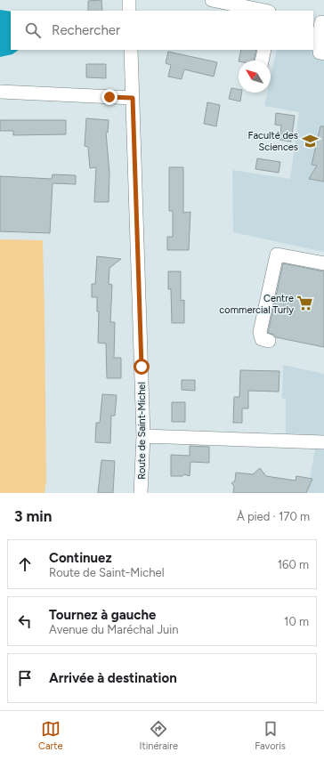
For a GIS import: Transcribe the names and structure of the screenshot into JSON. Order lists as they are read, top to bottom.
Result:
{
  "streets": {
    "street": ["Route de Saint-Michel"]
  },
  "places": {
    "school or university": ["Faculté des Sciences"],
    "supermarket": ["Centre commercial Turly"]
  },
  "north": "top left",
  "page": {
    "search": "Rechercher",
    "heading": ["3 min", "À pied · 170 m"],
    "list": [
      ["Continuez", "Route de Saint-Michel", "160 m"],
      ["Tournez à gauche", "Avenue du Maréchal Juin", "10 m"],
      "Arrivée à destination"
    ],
    "nav": ["Carte", "Itinéraire", "Favoris"]
  }
}
